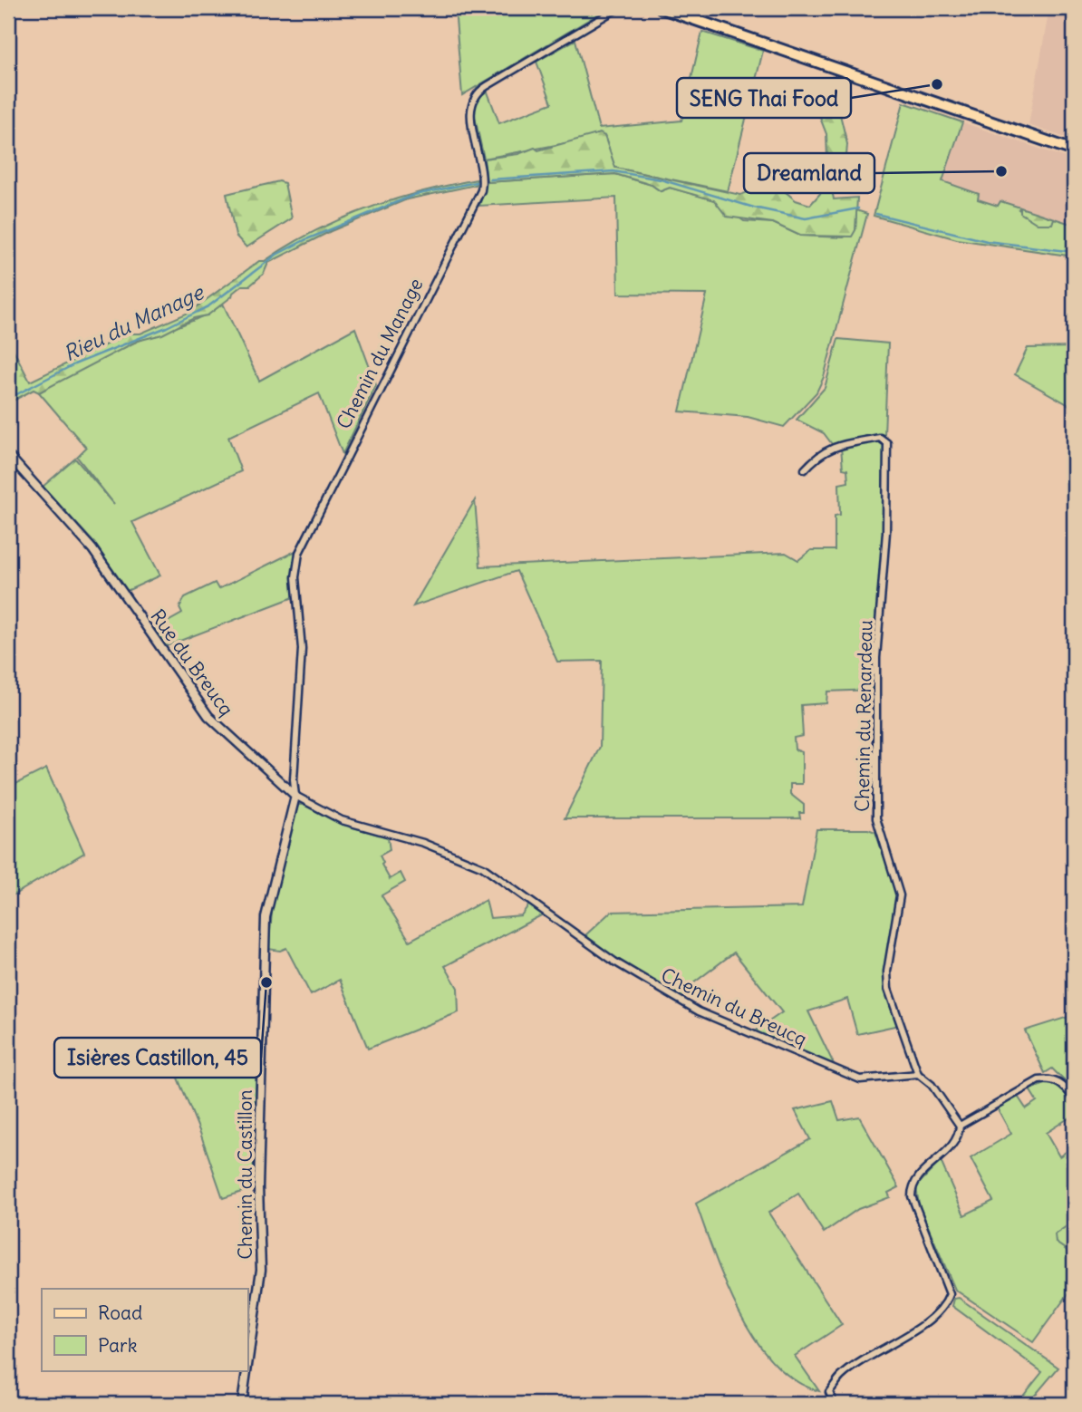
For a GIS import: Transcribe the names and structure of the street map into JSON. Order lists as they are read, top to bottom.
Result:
{
  "streets": {
    "street": [
      "Chemin du Manage",
      "Rue du Breucq",
      "Chemin du Renardeau",
      "Chemin du Breucq",
      "Chemin du Castillon"
    ]
  },
  "crossings": [
    ["Chemin du Manage", "Rue du Breucq"],
    ["Chemin du Manage", "Chemin du Castillon"],
    ["Rue du Breucq", "Chemin du Breucq"],
    ["Rue du Breucq", "Chemin du Castillon"],
    ["Chemin du Renardeau", "Chemin du Breucq"]
  ],
  "water": ["Rieu du Manage"],
  "places": ["SENG Thai Food", "Dreamland", "Isières Castillon, 45"],
  "legend": ["Road", "Park"]
}
